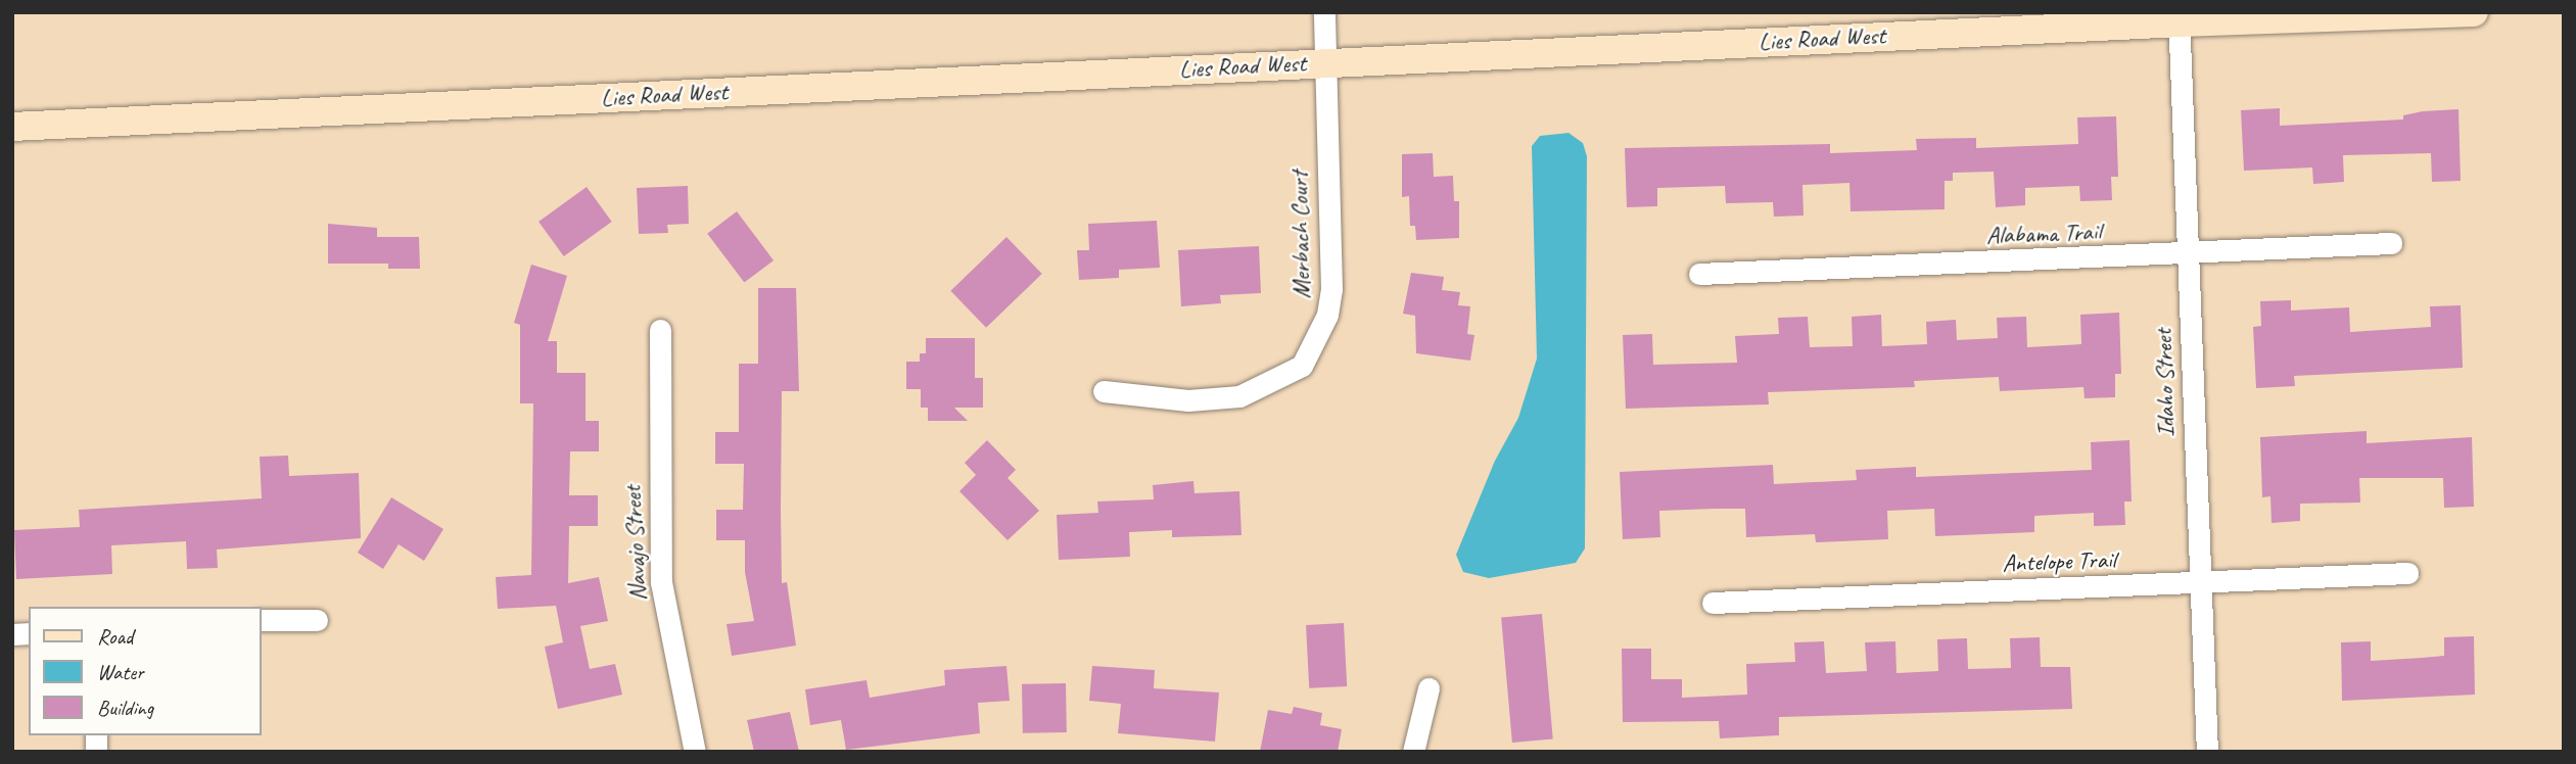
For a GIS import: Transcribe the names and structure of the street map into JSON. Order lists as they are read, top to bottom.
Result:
{
  "streets": {
    "street": [
      "Lies Road West",
      "Alabama Trail",
      "Merbach Court",
      "Idaho Street",
      "Navajo Street",
      "Antelope Trail"
    ]
  },
  "crossings": [
    ["Lies Road West", "Merbach Court"],
    ["Lies Road West", "Idaho Street"],
    ["Alabama Trail", "Idaho Street"],
    ["Idaho Street", "Antelope Trail"]
  ],
  "legend": ["Road", "Water", "Building"]
}
